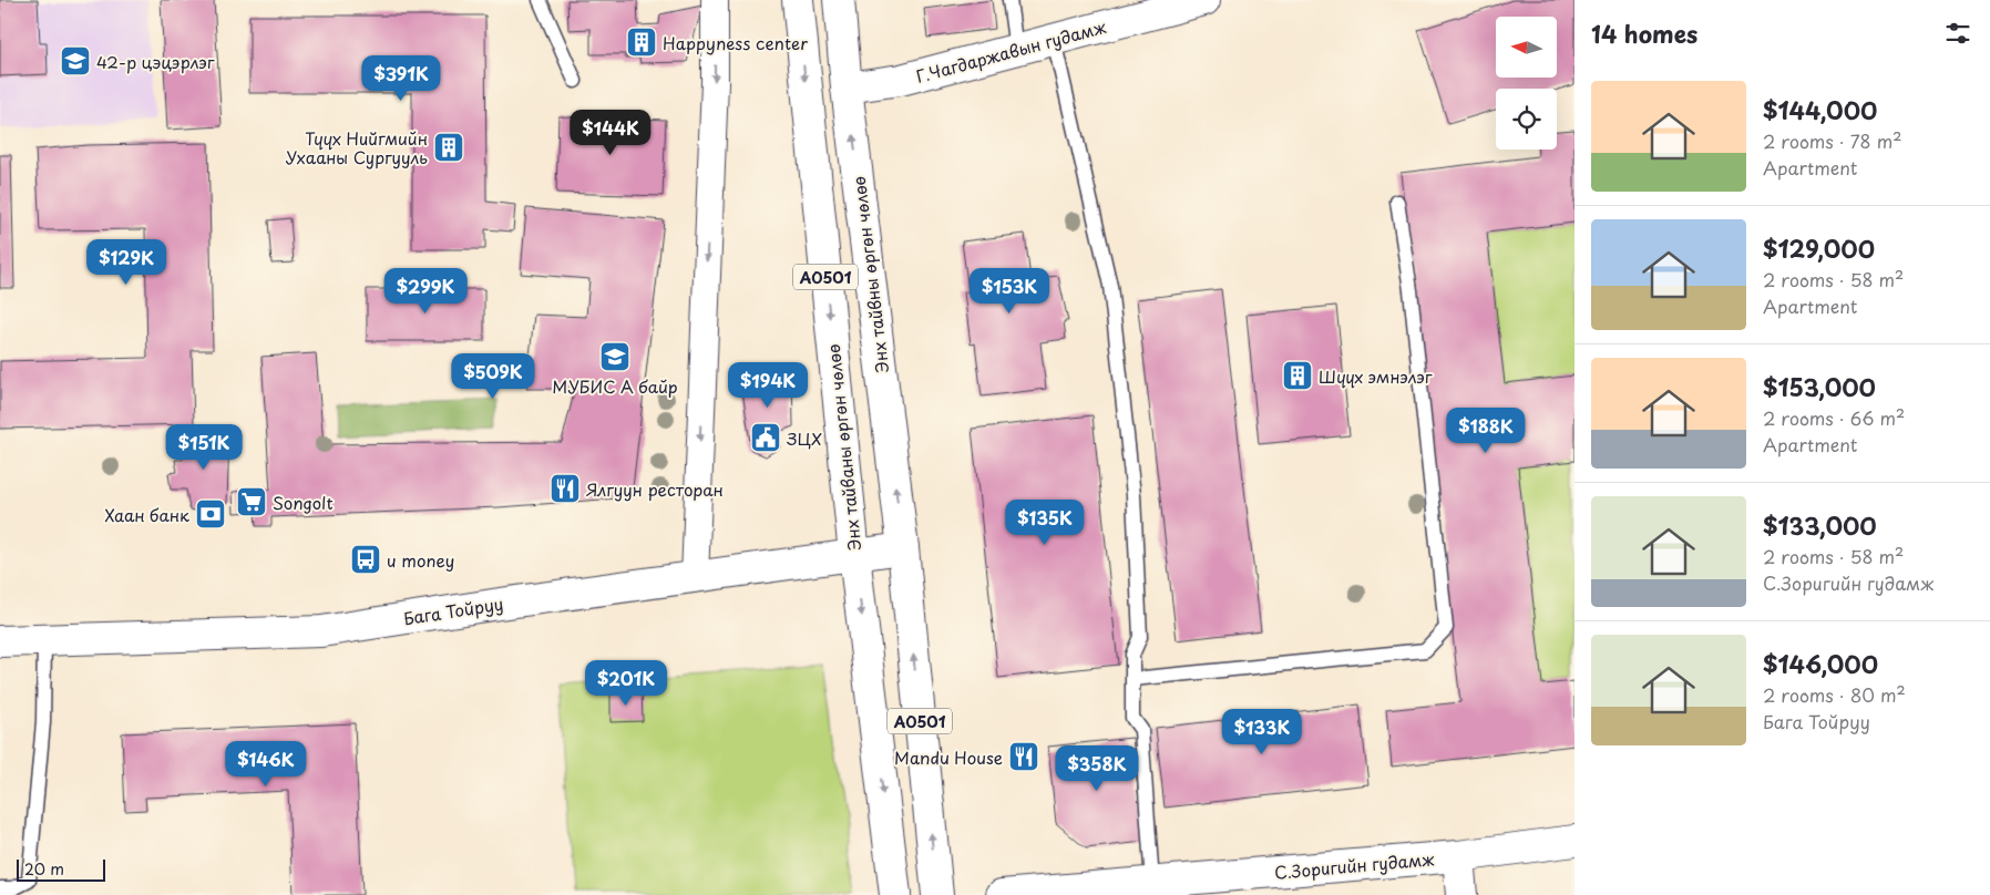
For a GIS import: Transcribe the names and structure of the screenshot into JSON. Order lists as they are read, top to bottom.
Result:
{
  "streets": {
    "main road": [
      "Г.Чагдаржавын гудамж",
      "Энх тайвны өргөн чөлөө",
      "A0501",
      "Энх тайваны өргөн чөлөө",
      "Бага Тойруу",
      "С.Зоригийн гудамж"
    ]
  },
  "crossings": [
    ["Г.Чагдаржавын гудамж", "Энх тайвны өргөн чөлөө"],
    ["Энх тайвны өргөн чөлөө", "A0501"],
    ["Энх тайвны өргөн чөлөө", "Бага Тойруу"],
    ["A0501", "Бага Тойруу"],
    ["Энх тайваны өргөн чөлөө", "Бага Тойруу"]
  ],
  "one_way": ["Энх тайвны өргөн чөлөө"],
  "places": {
    "building": ["Happyness center", "Түүх Нийгмийн Ухааны Сургууль", "Шүүх эмнэлэг"],
    "school or university": ["42-р цэцэрлэг", "МУБИС А байр"],
    "public building": ["ЗЦХ"],
    "restaurant": ["Ялгуун ресторан", "Mandu House"],
    "supermarket": ["Songolt"],
    "bank": ["Хаан банк"],
    "bus stop": ["u money"]
  },
  "scale_bar": "20 m",
  "north": "left",
  "page": {
    "heading": "14 homes",
    "price": [
      "$391K",
      "$144K",
      "$129K",
      "$299K",
      "$153K",
      "$509K",
      "$194K",
      "$188K",
      "$151K",
      "$135K",
      "$201K",
      "$133K",
      "$146K",
      "$358K"
    ],
    "list": [
      {
        "name": "$144,000",
        "note": "2 rooms · 78 m² · Apartment"
      },
      {
        "name": "$129,000",
        "note": "2 rooms · 58 m² · Apartment"
      },
      {
        "name": "$153,000",
        "note": "2 rooms · 66 m² · Apartment"
      },
      {
        "name": "$133,000",
        "note": "2 rooms · 58 m² · С.Зоригийн гудамж"
      },
      {
        "name": "$146,000",
        "note": "2 rooms · 80 m² · Бага Тойруу"
      }
    ],
    "scale": "20 m"
  }
}
